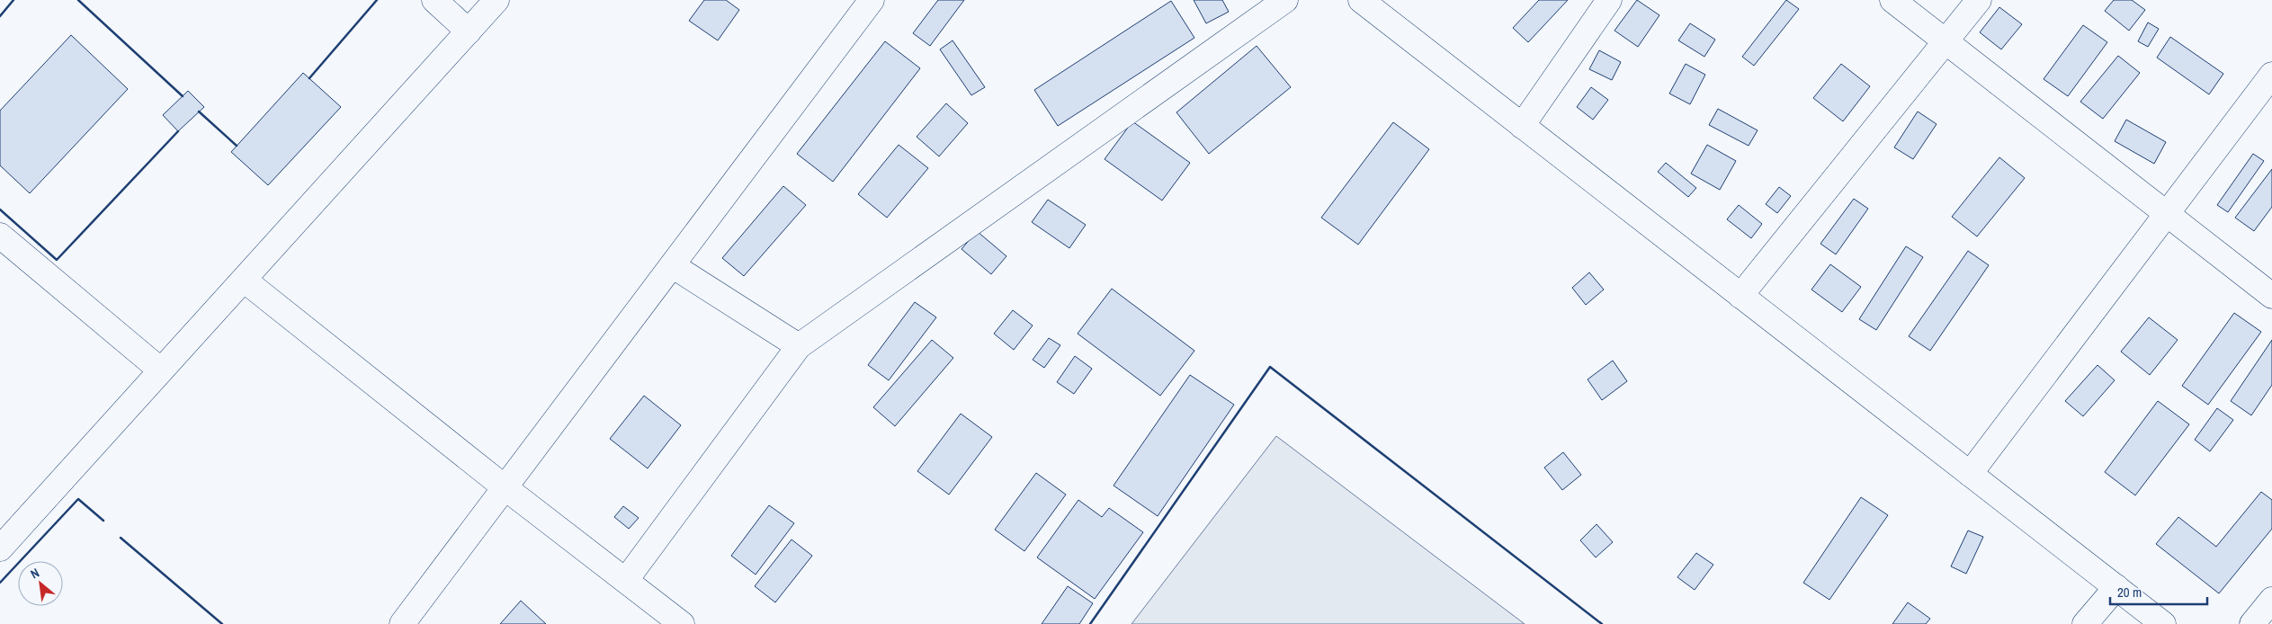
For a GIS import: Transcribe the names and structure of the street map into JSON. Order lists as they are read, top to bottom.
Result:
{
  "scale_bar": "20 m",
  "north": "top left"
}
